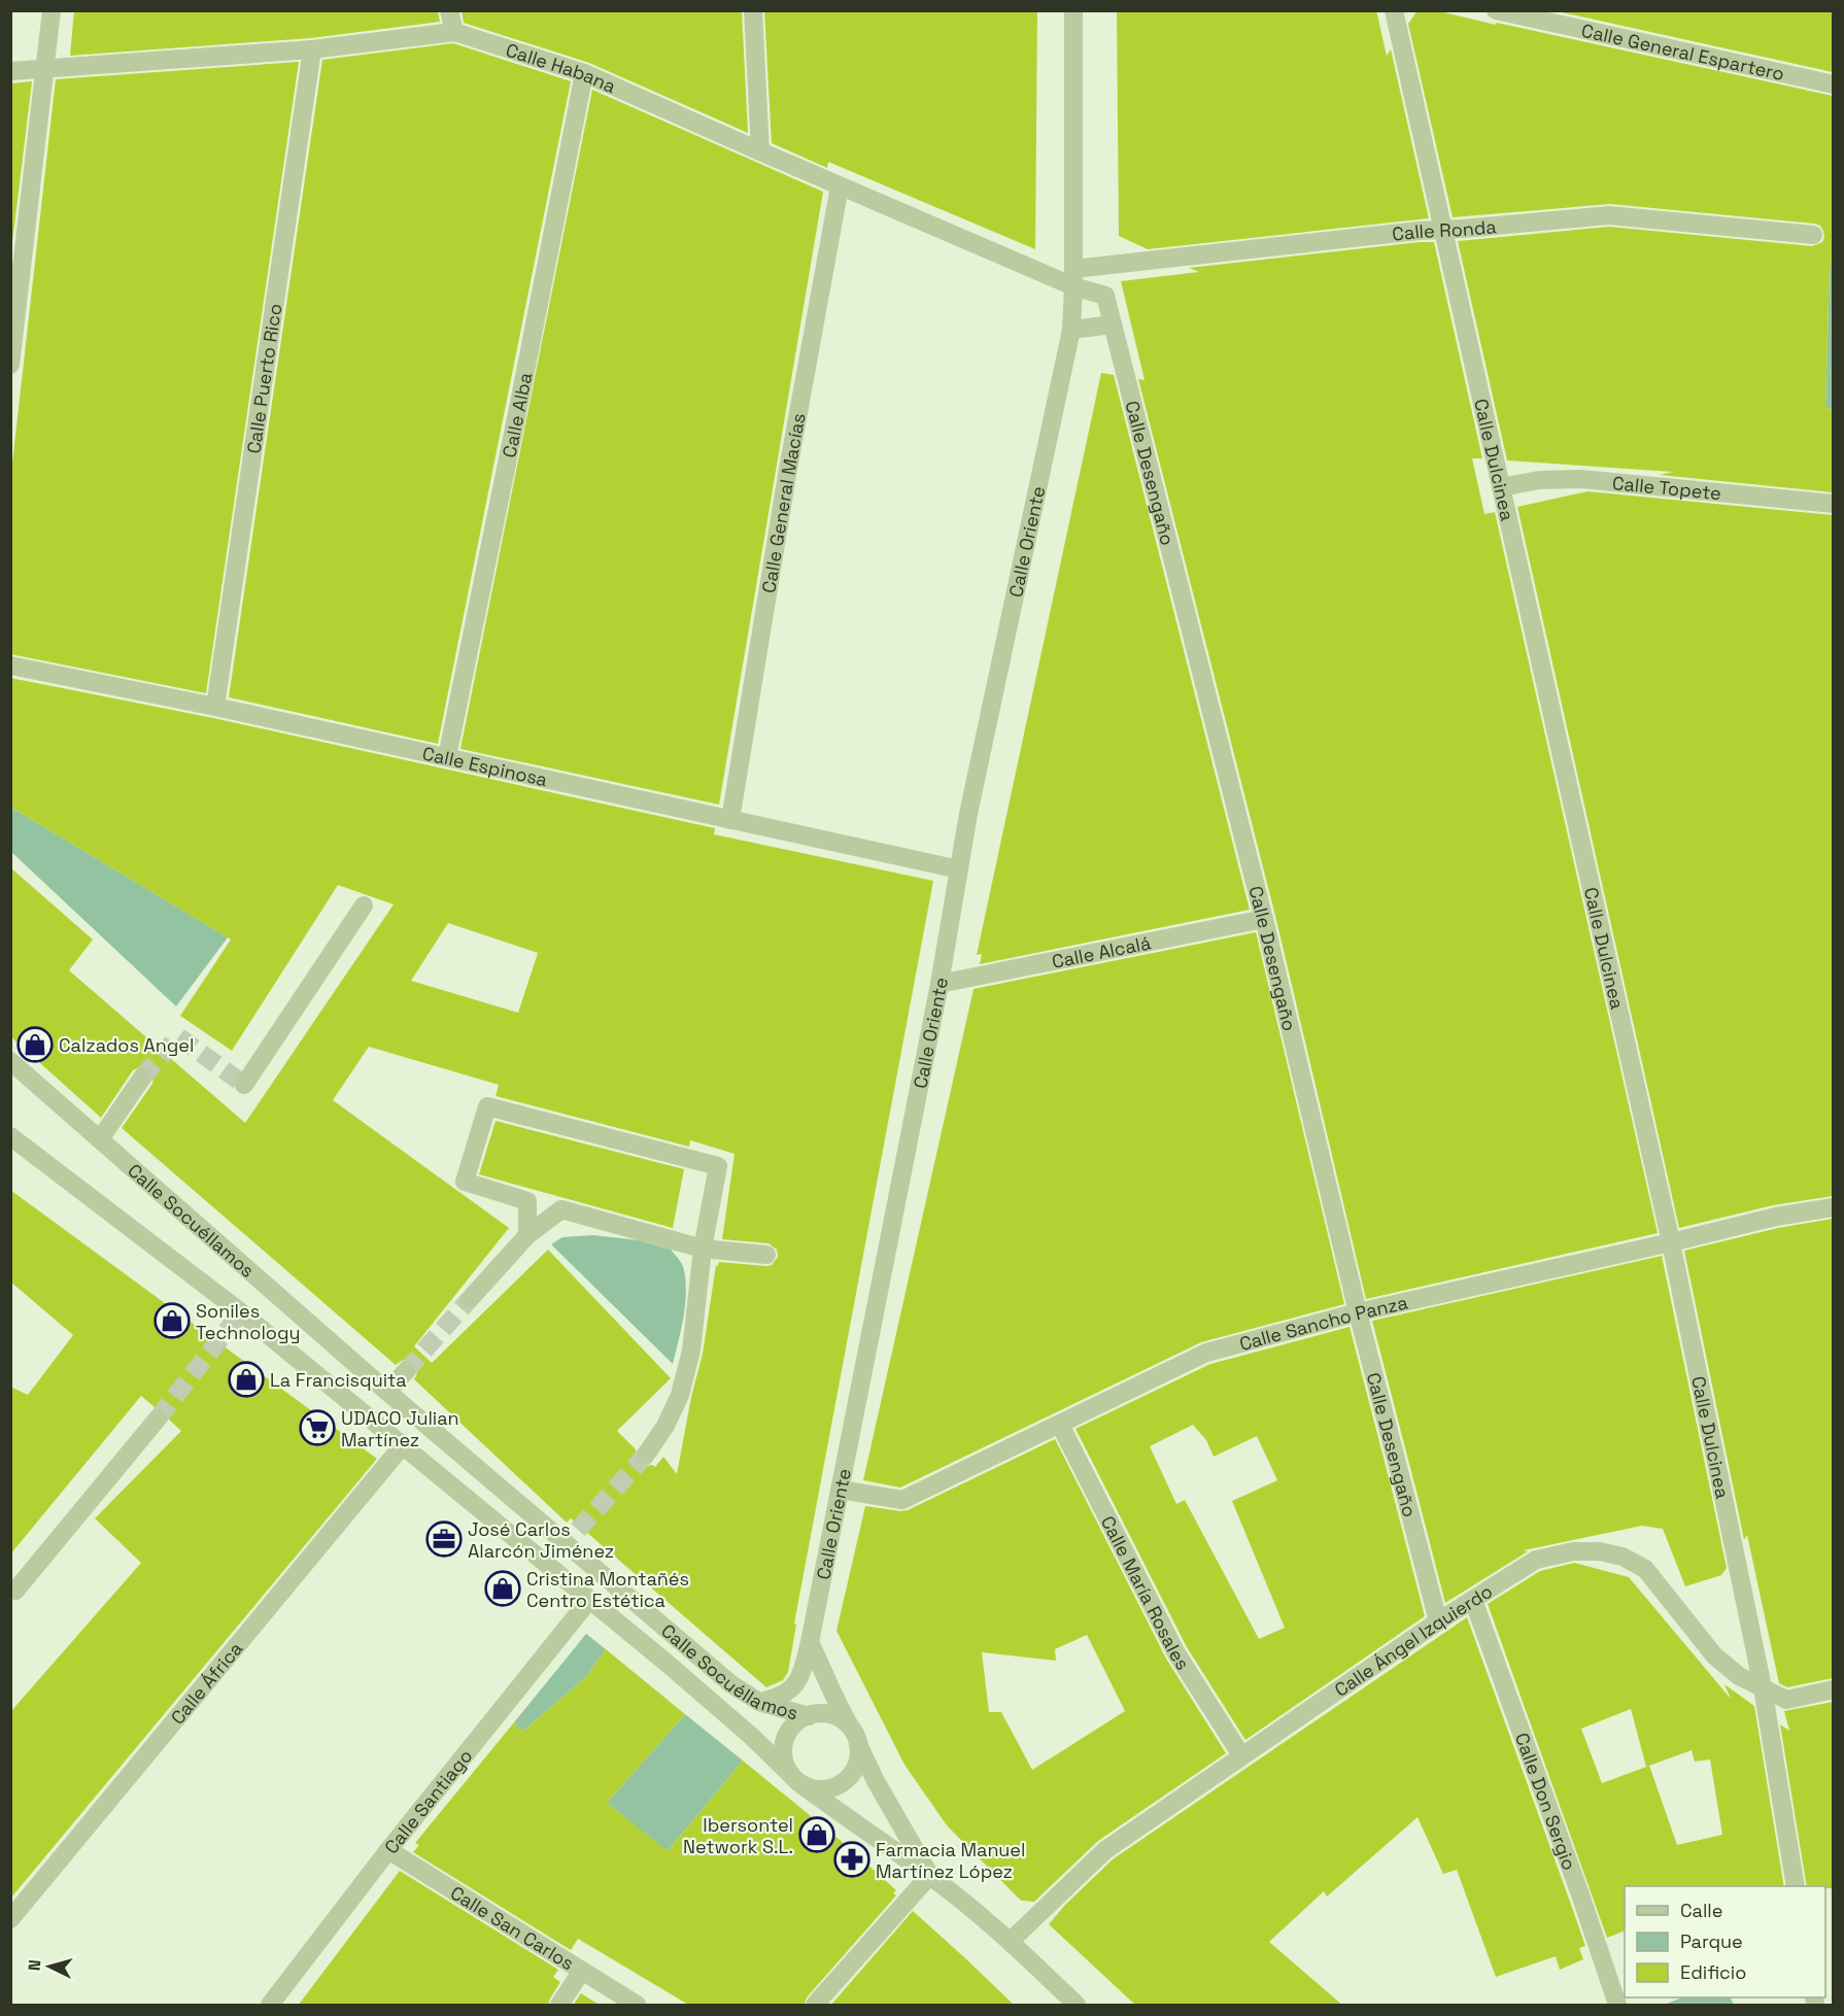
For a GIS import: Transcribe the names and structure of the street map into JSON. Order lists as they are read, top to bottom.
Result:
{
  "streets": {
    "street": [
      "Calle General Espartero",
      "Calle Habana",
      "Calle Ronda",
      "Calle Puerto Rico",
      "Calle Alba",
      "Calle Dulcinea",
      "Calle Desengaño",
      "Calle Topete",
      "Calle General Macías",
      "Calle Oriente",
      "Calle Espinosa",
      "Calle Alcalá",
      "Calle Socuéllamos",
      "Calle Sancho Panza",
      "Calle María Rosales",
      "Calle Ángel Izquierdo",
      "Calle África",
      "Calle Santiago",
      "Calle Don Sergio",
      "Calle San Carlos"
    ]
  },
  "crossings": [
    ["Calle Habana", "Calle Ronda"],
    ["Calle Habana", "Calle Puerto Rico"],
    ["Calle Habana", "Calle Alba"],
    ["Calle Habana", "Calle Desengaño"],
    ["Calle Habana", "Calle General Macías"],
    ["Calle Habana", "Calle Oriente"],
    ["Calle Ronda", "Calle Dulcinea"],
    ["Calle Ronda", "Calle Oriente"],
    ["Calle Puerto Rico", "Calle Espinosa"],
    ["Calle Alba", "Calle Espinosa"],
    ["Calle Dulcinea", "Calle Topete"],
    ["Calle Dulcinea", "Calle Sancho Panza"],
    ["Calle Dulcinea", "Calle Ángel Izquierdo"],
    ["Calle Desengaño", "Calle Alcalá"],
    ["Calle Desengaño", "Calle Sancho Panza"],
    ["Calle Desengaño", "Calle Ángel Izquierdo"],
    ["Calle General Macías", "Calle Espinosa"],
    ["Calle Oriente", "Calle Espinosa"],
    ["Calle Oriente", "Calle Alcalá"],
    ["Calle Oriente", "Calle Socuéllamos"],
    ["Calle Oriente", "Calle Sancho Panza"],
    ["Calle Socuéllamos", "Calle Ángel Izquierdo"],
    ["Calle Socuéllamos", "Calle África"],
    ["Calle Socuéllamos", "Calle Santiago"],
    ["Calle Sancho Panza", "Calle María Rosales"],
    ["Calle María Rosales", "Calle Ángel Izquierdo"],
    ["Calle Ángel Izquierdo", "Calle Don Sergio"],
    ["Calle Santiago", "Calle San Carlos"]
  ],
  "places": {
    "shop": [
      "Calzados Angel",
      "Soniles Technology",
      "La Francisquita",
      "Cristina Montañés Centro Estética",
      "Ibersontel Network S.L."
    ],
    "supermarket": ["UDACO Julian Martínez"],
    "office": ["José Carlos Alarcón Jiménez"],
    "pharmacy": ["Farmacia Manuel Martínez López"]
  },
  "legend": ["Calle", "Parque", "Edificio"],
  "north": "left"
}
